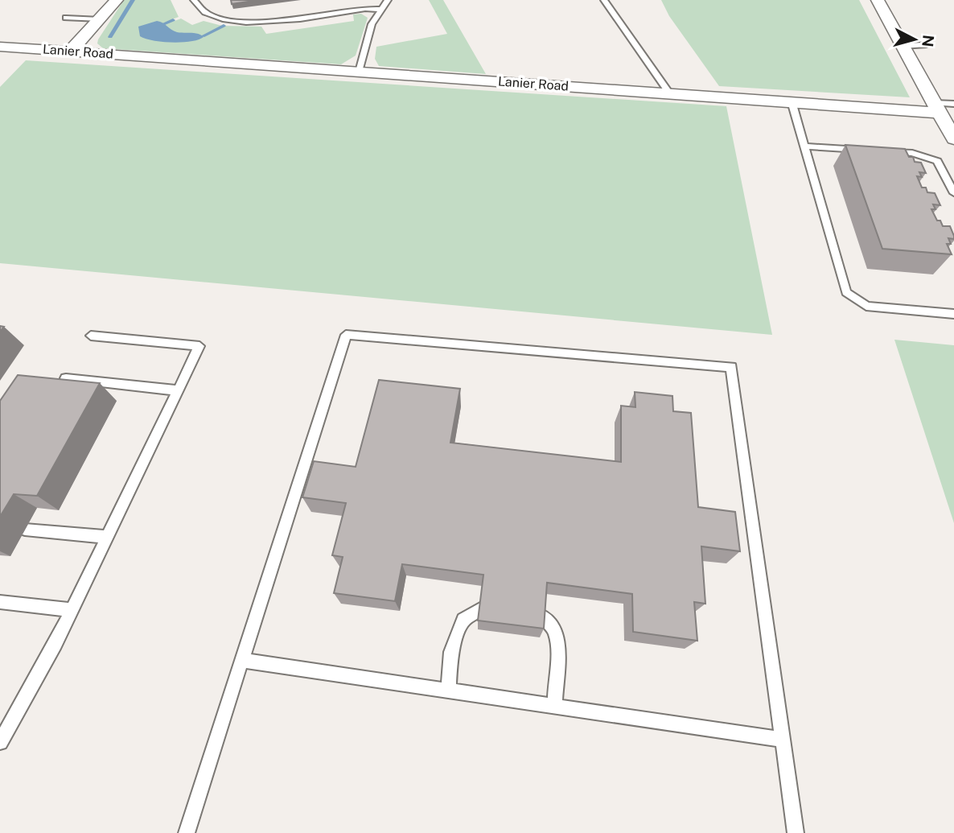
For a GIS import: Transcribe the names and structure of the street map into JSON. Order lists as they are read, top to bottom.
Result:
{
  "streets": {
    "street": ["Lanier Road"]
  },
  "north": "right"
}
